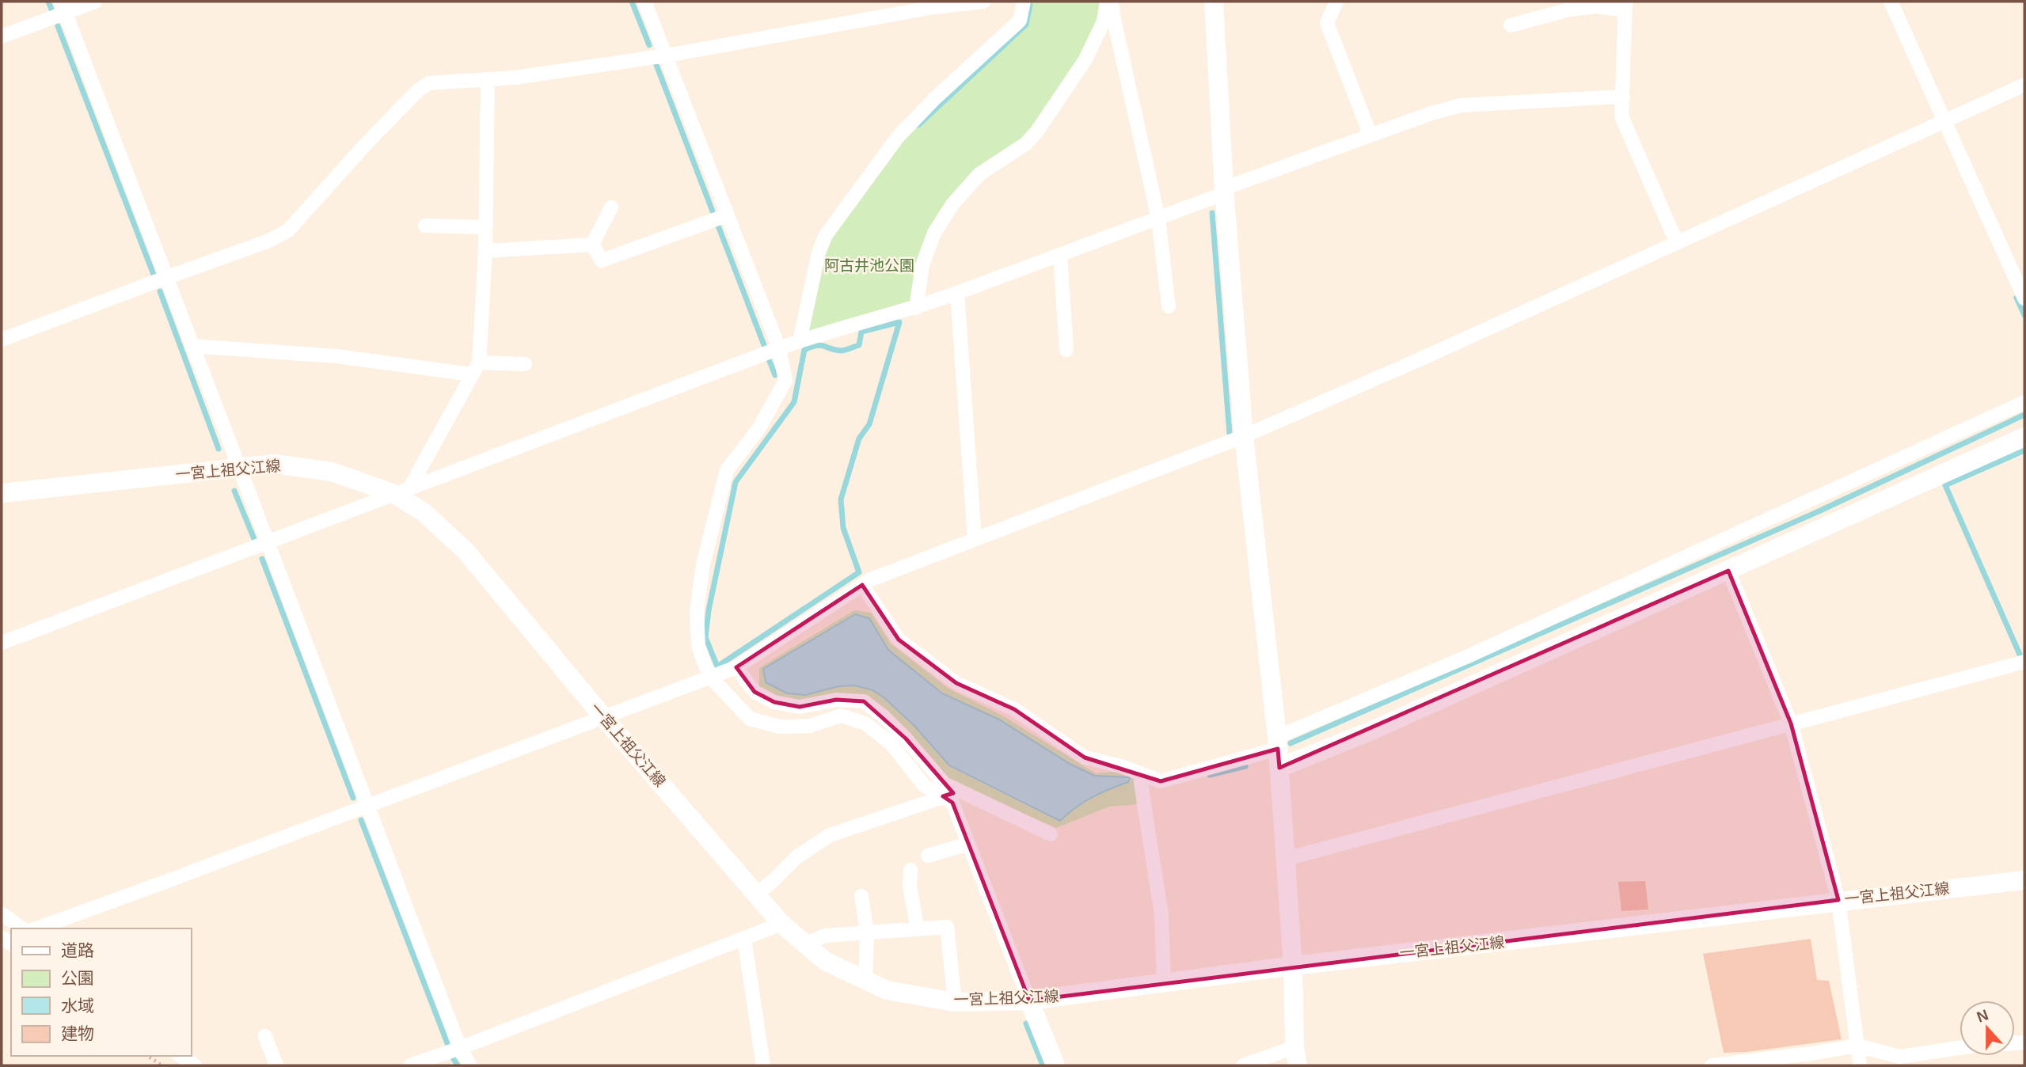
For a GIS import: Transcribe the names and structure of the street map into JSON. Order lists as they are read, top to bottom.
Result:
{
  "streets": {
    "main road": ["一宮上祖父江線"]
  },
  "parks": ["阿古井池公園"],
  "legend": [
    "道路",
    "公園",
    "水域",
    "建物"
  ],
  "north": "top"
}
